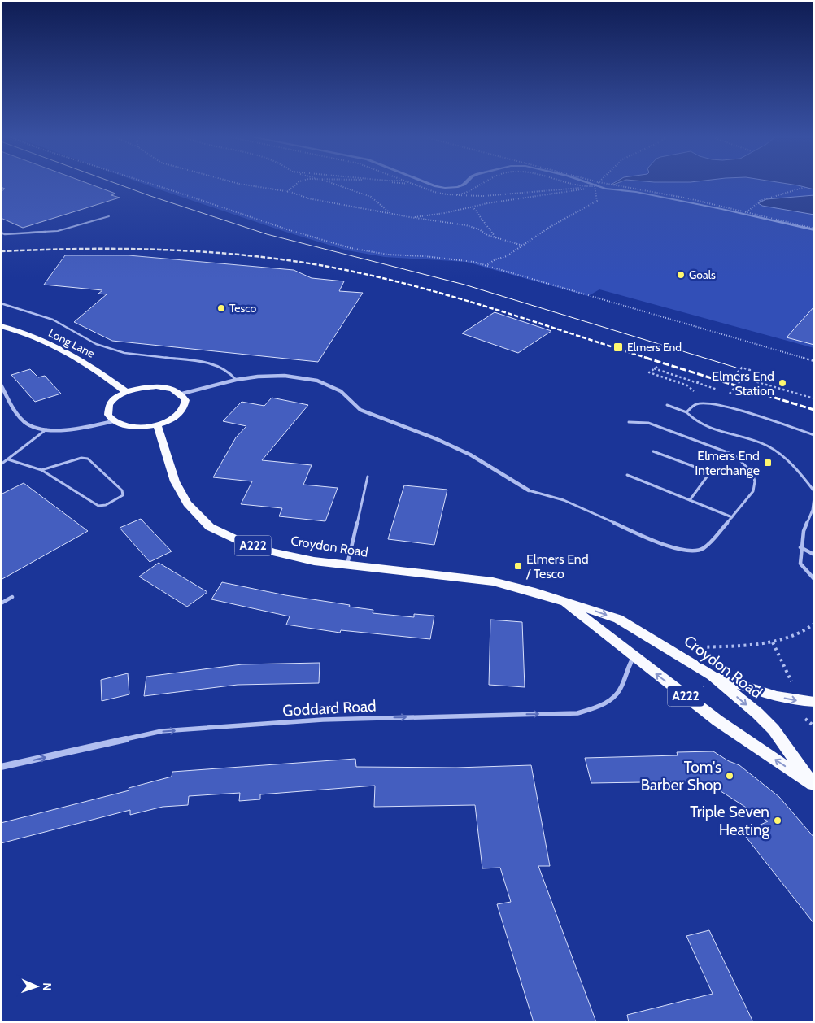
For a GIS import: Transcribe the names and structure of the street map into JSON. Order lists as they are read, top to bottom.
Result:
{
  "streets": {
    "main road": ["Long Lane", "A222", "Croydon Road"],
    "street": ["Goddard Road"]
  },
  "crossings": [
    ["Croydon Road", "Goddard Road"]
  ],
  "one_way": ["Goddard Road"],
  "places": {
    "other": [
      "Goals",
      "Tesco",
      "Elmers End Station",
      "Tom's Barber Shop",
      "Triple Seven Heating"
    ],
    "transit": ["Elmers End", "Elmers End Interchange", "Elmers End / Tesco"]
  },
  "north": "right"
}
